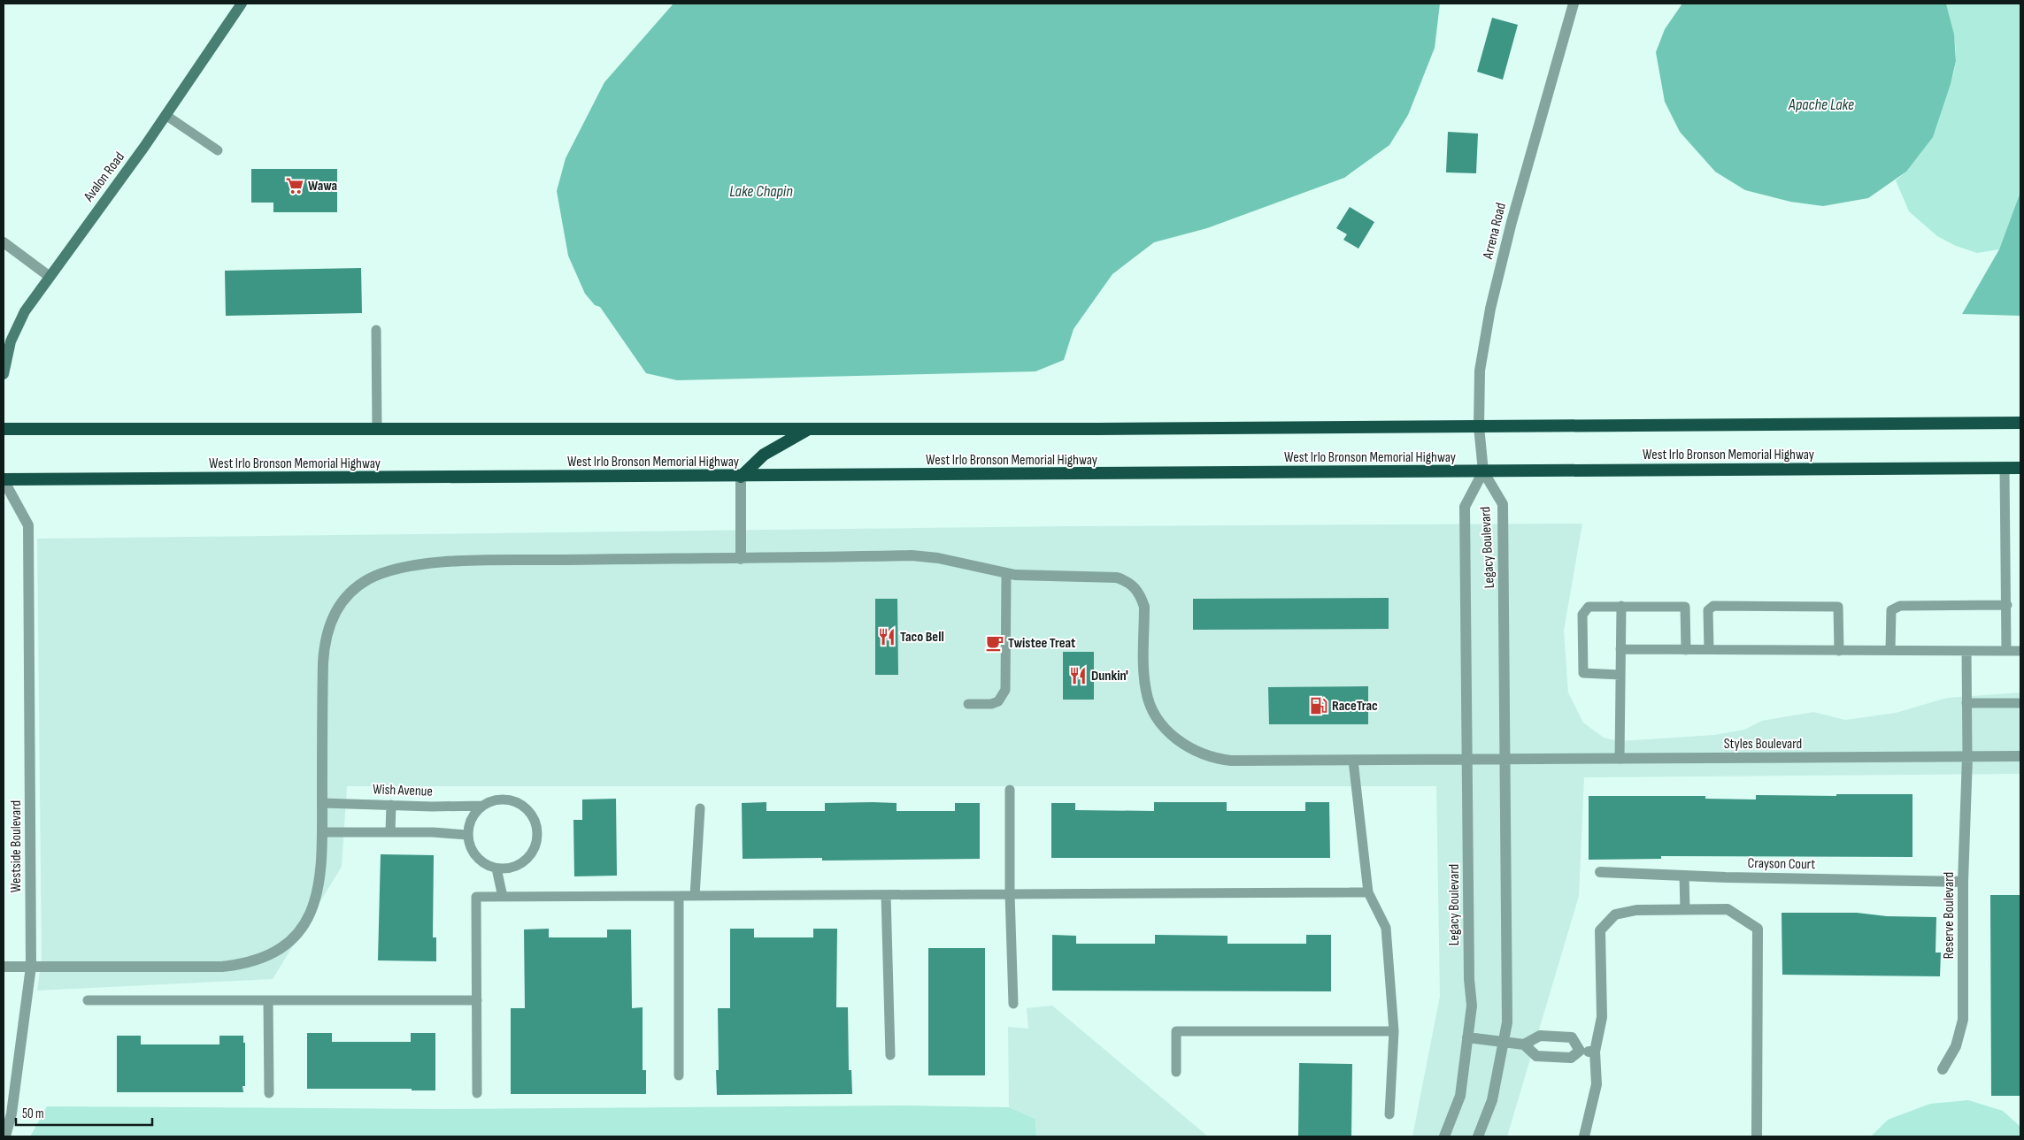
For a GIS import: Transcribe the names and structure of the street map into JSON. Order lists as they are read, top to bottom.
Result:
{
  "streets": {
    "highway": ["West Irlo Bronson Memorial Highway"],
    "main road": ["Avalon Road"],
    "street": [
      "Arrena Road",
      "Legacy Boulevard",
      "Styles Boulevard",
      "Westside Boulevard",
      "Crayson Court",
      "Reserve Boulevard"
    ],
    "lane": ["Wish Avenue"]
  },
  "crossings": [
    ["Arrena Road", "West Irlo Bronson Memorial Highway"],
    ["Arrena Road", "Legacy Boulevard"],
    ["West Irlo Bronson Memorial Highway", "Legacy Boulevard"],
    ["West Irlo Bronson Memorial Highway", "Westside Boulevard"],
    ["Legacy Boulevard", "Styles Boulevard"],
    ["Styles Boulevard", "Wish Avenue"],
    ["Styles Boulevard", "Westside Boulevard"],
    ["Styles Boulevard", "Reserve Boulevard"],
    ["Crayson Court", "Reserve Boulevard"]
  ],
  "water": ["Apache Lake", "Lake Chapin"],
  "places": {
    "supermarket": ["Wawa"],
    "restaurant": ["Taco Bell", "Dunkin'"],
    "cafe": ["Twistee Treat"],
    "fuel station": ["RaceTrac"]
  },
  "scale_bar": "50 m"
}
